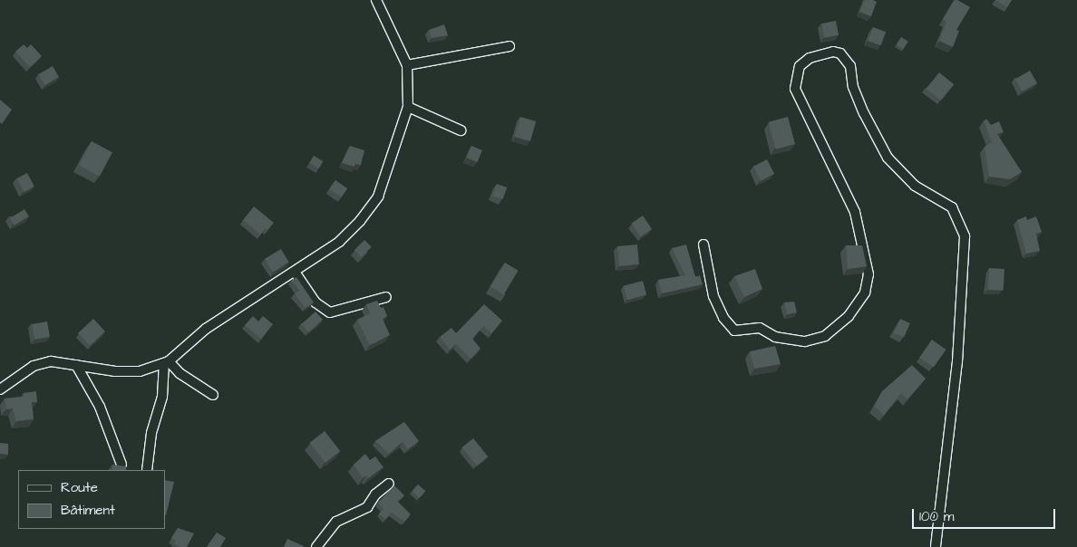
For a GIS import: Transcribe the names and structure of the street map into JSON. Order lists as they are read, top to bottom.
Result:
{
  "legend": ["Route", "Bâtiment"],
  "scale_bar": "100 m"
}
